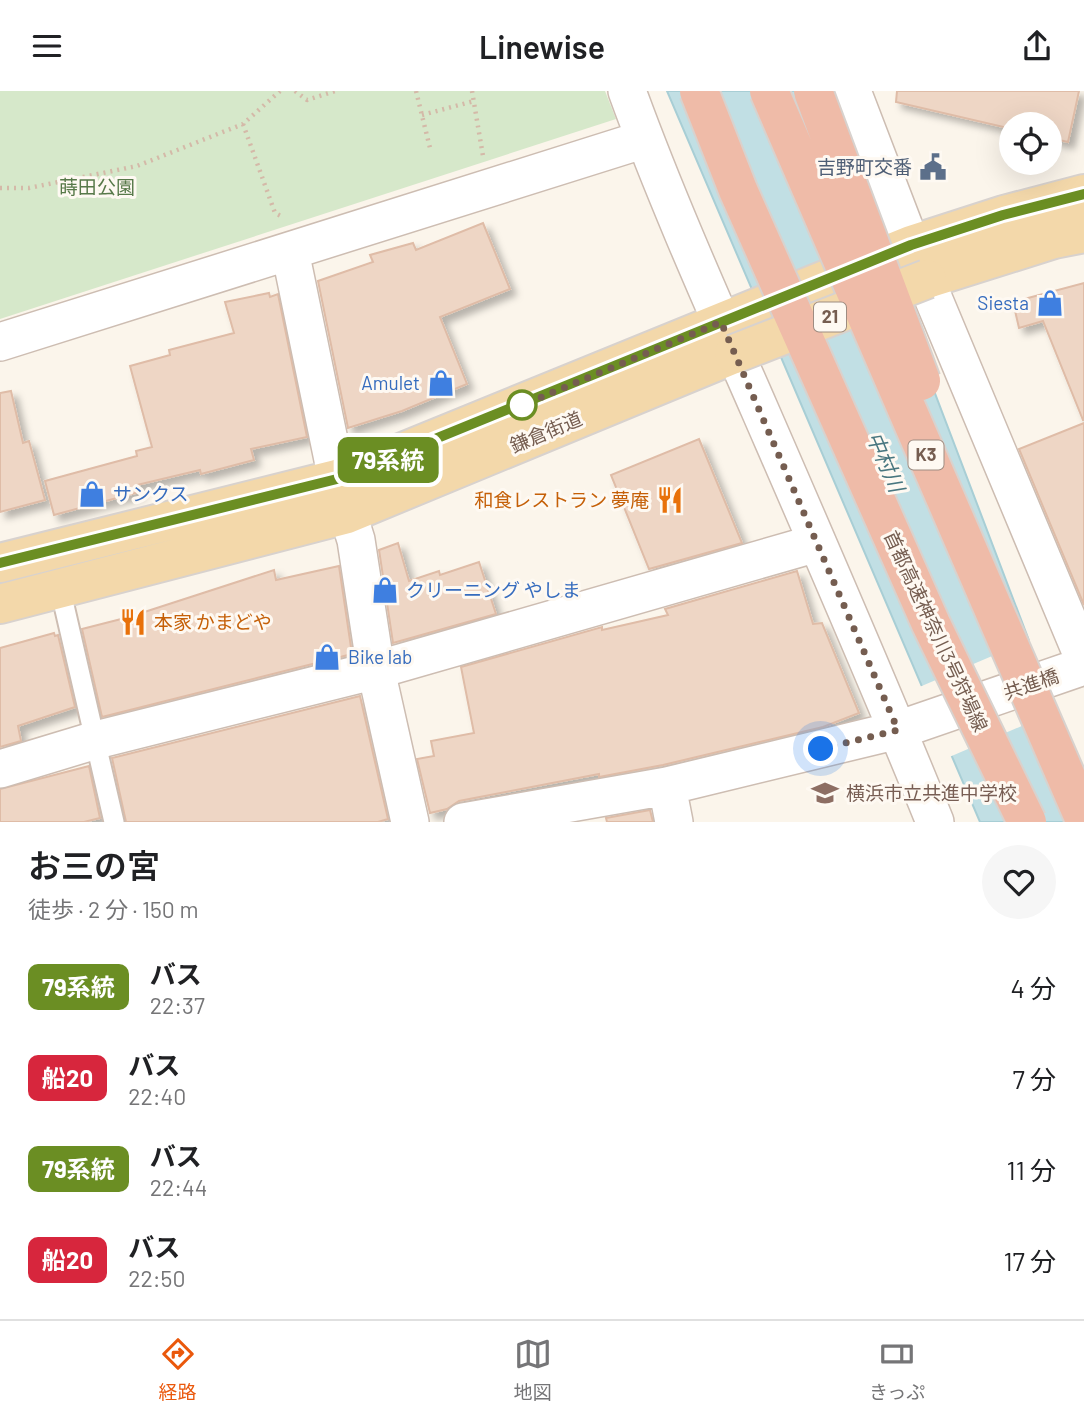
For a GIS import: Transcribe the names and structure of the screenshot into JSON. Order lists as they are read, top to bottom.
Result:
{
  "streets": {
    "highway": ["K3", "首都高速神奈川3号狩場線"],
    "main road": ["21", "鎌倉街道"],
    "street": ["共進橋"]
  },
  "water": ["中村川"],
  "parks": ["蒔田公園"],
  "places": {
    "public building": ["吉野町交番"],
    "shop": [
      "Siesta",
      "Amulet",
      "サンクス",
      "クリーニング やしま",
      "Bike lab"
    ],
    "restaurant": ["和食レストラン 夢庵", "本家 かまどや"],
    "school or university": ["横浜市立共進中学校"]
  },
  "lines": ["bus line 79系統"],
  "page": {
    "header": "Linewise",
    "on_map": "79系統",
    "heading": ["お三の宮", "徒歩 · 2 分 · 150 m"],
    "list": [
      {
        "mark": "79系統",
        "name": "バス",
        "note": "22:37",
        "value": "4 分"
      },
      {
        "mark": "船20",
        "name": "バス",
        "note": "22:40",
        "value": "7 分"
      },
      {
        "mark": "79系統",
        "name": "バス",
        "note": "22:44",
        "value": "11 分"
      },
      {
        "mark": "船20",
        "name": "バス",
        "note": "22:50",
        "value": "17 分"
      }
    ],
    "tabs": ["経路", "地図", "きっぷ"]
  }
}
